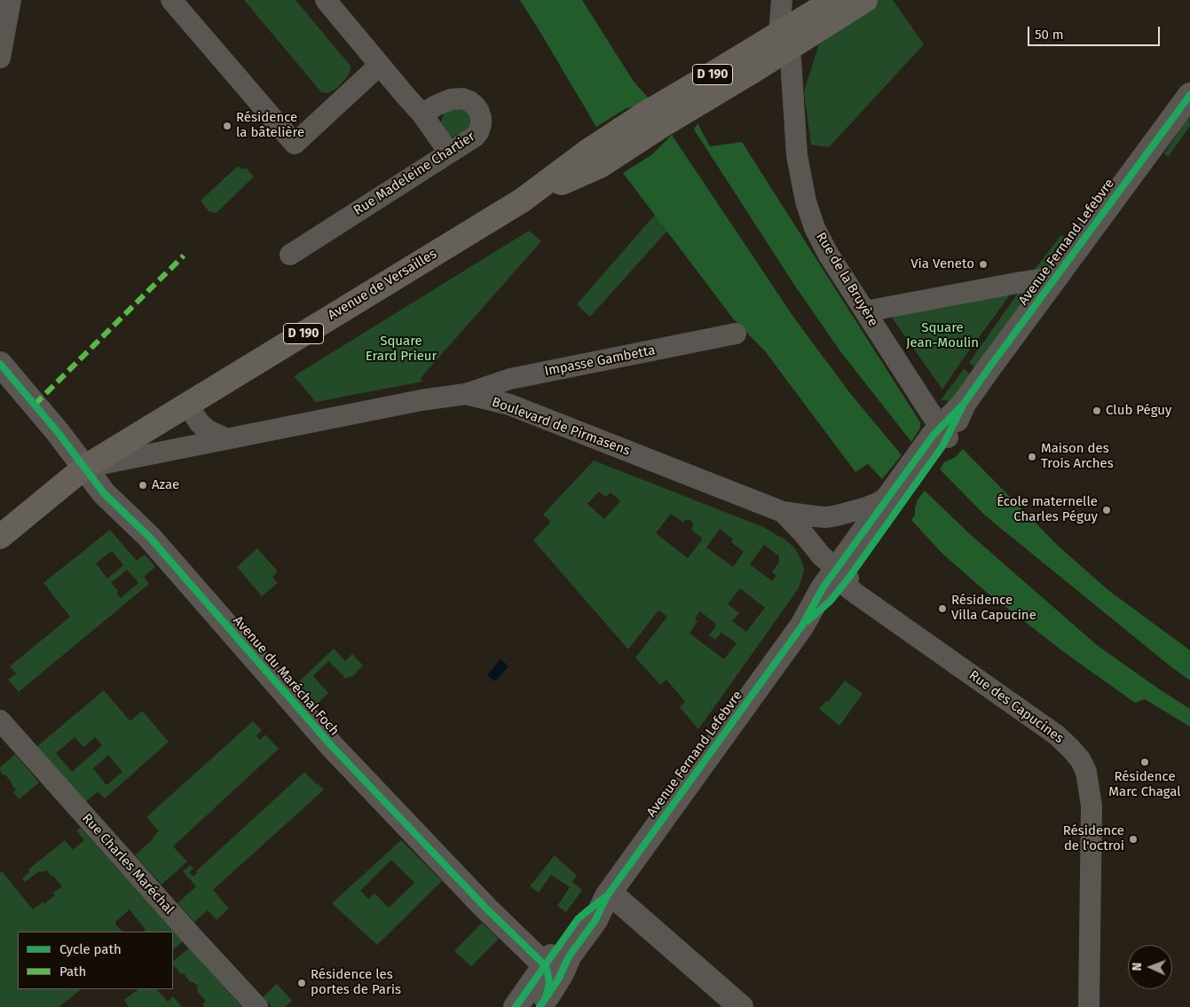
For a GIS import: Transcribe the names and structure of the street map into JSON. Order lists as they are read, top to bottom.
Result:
{
  "streets": {
    "main road": ["D 190", "Avenue de Versailles"],
    "street": [
      "Rue Madeleine Chartier",
      "Avenue Fernand Lefebvre",
      "Rue de la Bruyère",
      "Impasse Gambetta",
      "Boulevard de Pirmasens",
      "Avenue du Maréchal Foch",
      "Rue des Capucines",
      "Rue Charles Maréchal"
    ]
  },
  "crossings": [
    ["D 190", "Rue de la Bruyère"],
    ["D 190", "Avenue de Versailles"],
    ["D 190", "Boulevard de Pirmasens"],
    ["D 190", "Avenue du Maréchal Foch"],
    ["Avenue Fernand Lefebvre", "Rue de la Bruyère"],
    ["Avenue Fernand Lefebvre", "Boulevard de Pirmasens"],
    ["Avenue Fernand Lefebvre", "Avenue du Maréchal Foch"],
    ["Avenue Fernand Lefebvre", "Rue des Capucines"],
    ["Rue de la Bruyère", "Avenue de Versailles"],
    ["Avenue de Versailles", "Boulevard de Pirmasens"],
    ["Avenue de Versailles", "Avenue du Maréchal Foch"],
    ["Impasse Gambetta", "Boulevard de Pirmasens"],
    ["Boulevard de Pirmasens", "Avenue du Maréchal Foch"],
    ["Boulevard de Pirmasens", "Rue des Capucines"]
  ],
  "parks": ["Square Jean-Moulin", "Square Erard Prieur"],
  "places": [
    "Résidence la bâtelière",
    "Via Veneto",
    "Club Péguy",
    "Maison des Trois Arches",
    "Azae",
    "École maternelle Charles Péguy",
    "Résidence Villa Capucine",
    "Résidence Marc Chagal",
    "Résidence de l'octroi",
    "Résidence les portes de Paris"
  ],
  "legend": ["Cycle path", "Path"],
  "scale_bar": "50 m",
  "north": "left"
}
